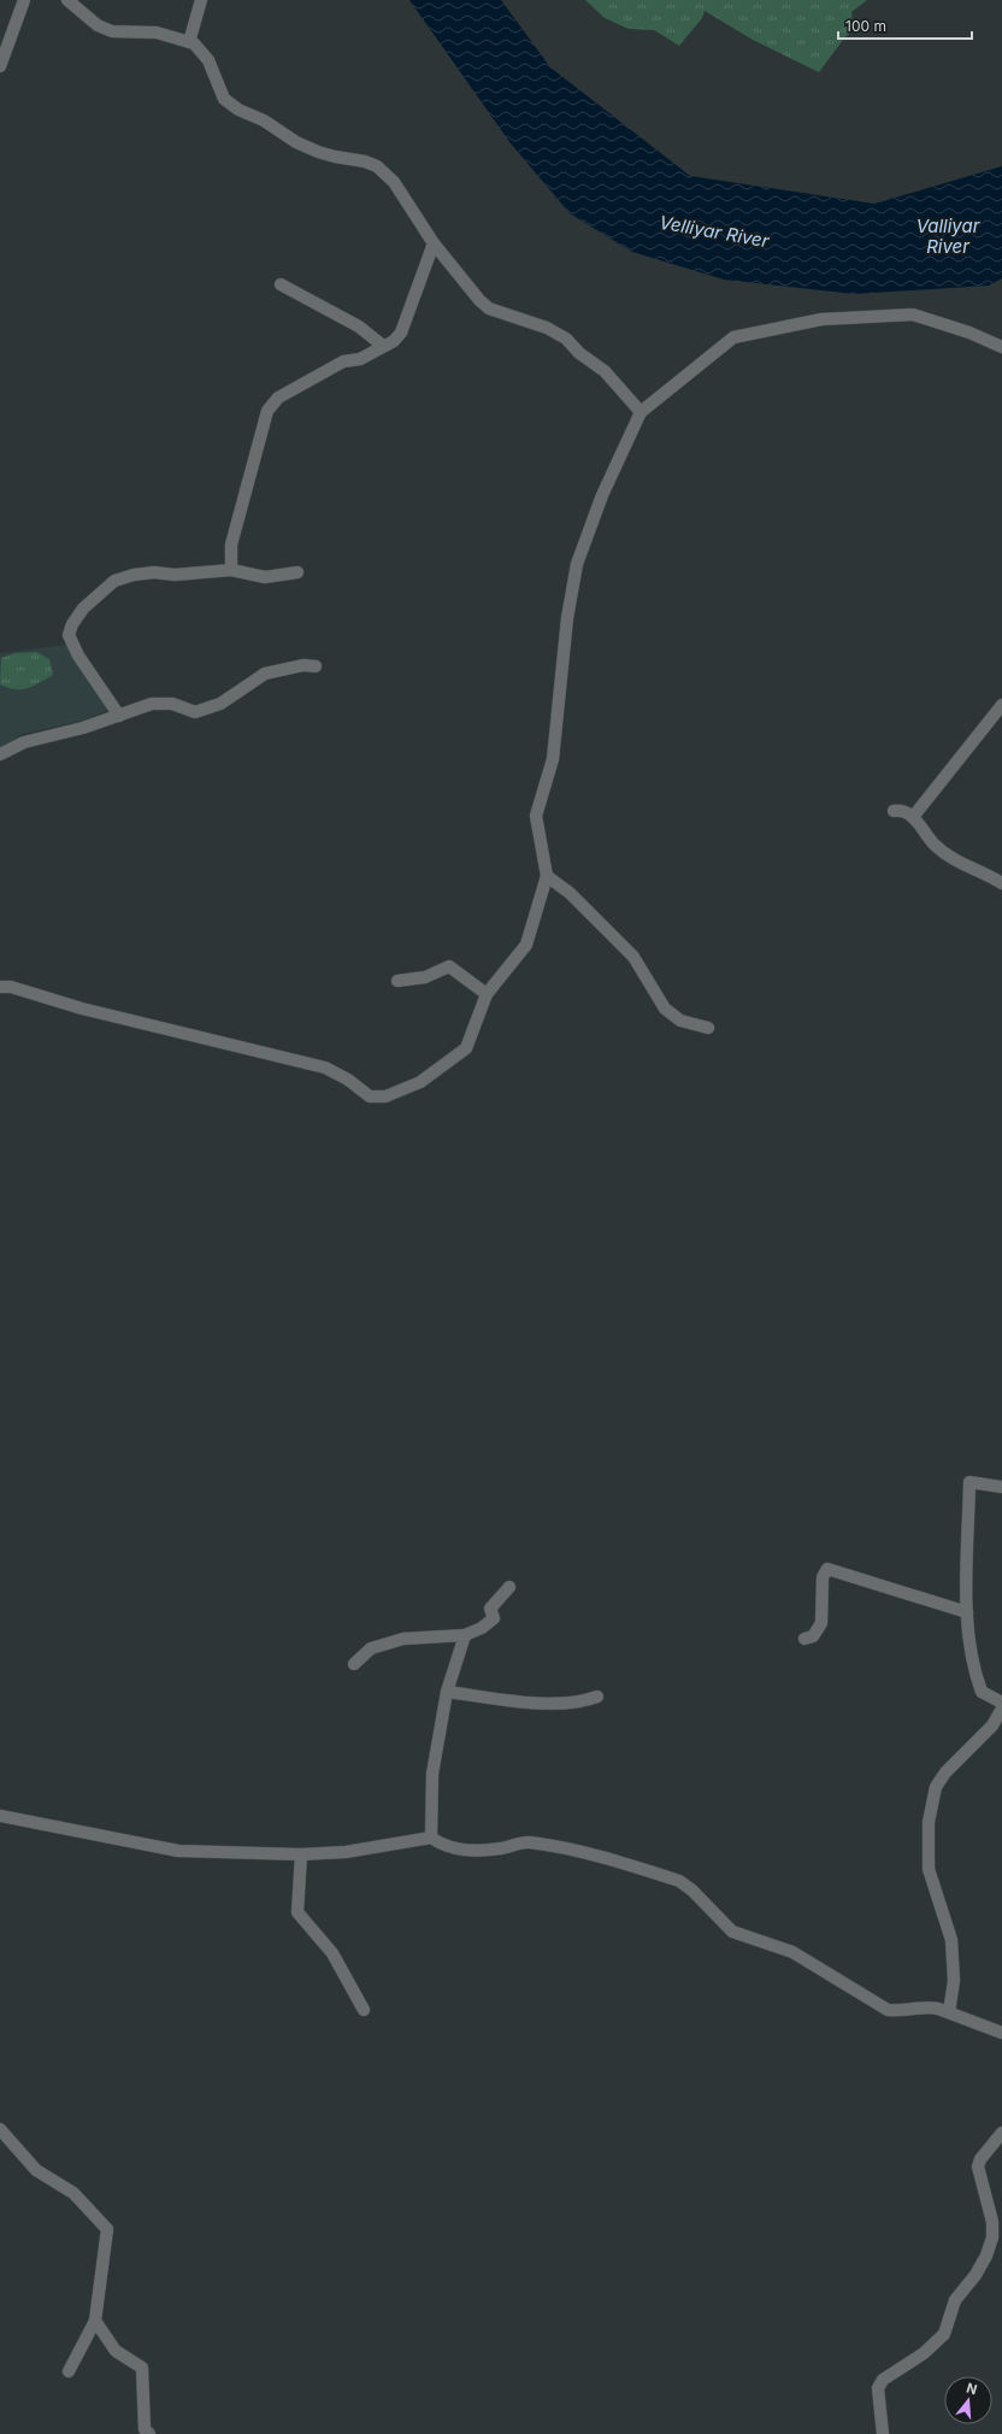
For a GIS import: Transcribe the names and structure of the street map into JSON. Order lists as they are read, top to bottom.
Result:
{
  "water": ["Valliyar River", "Velliyar River"],
  "scale_bar": "100 m",
  "north": "top"
}
